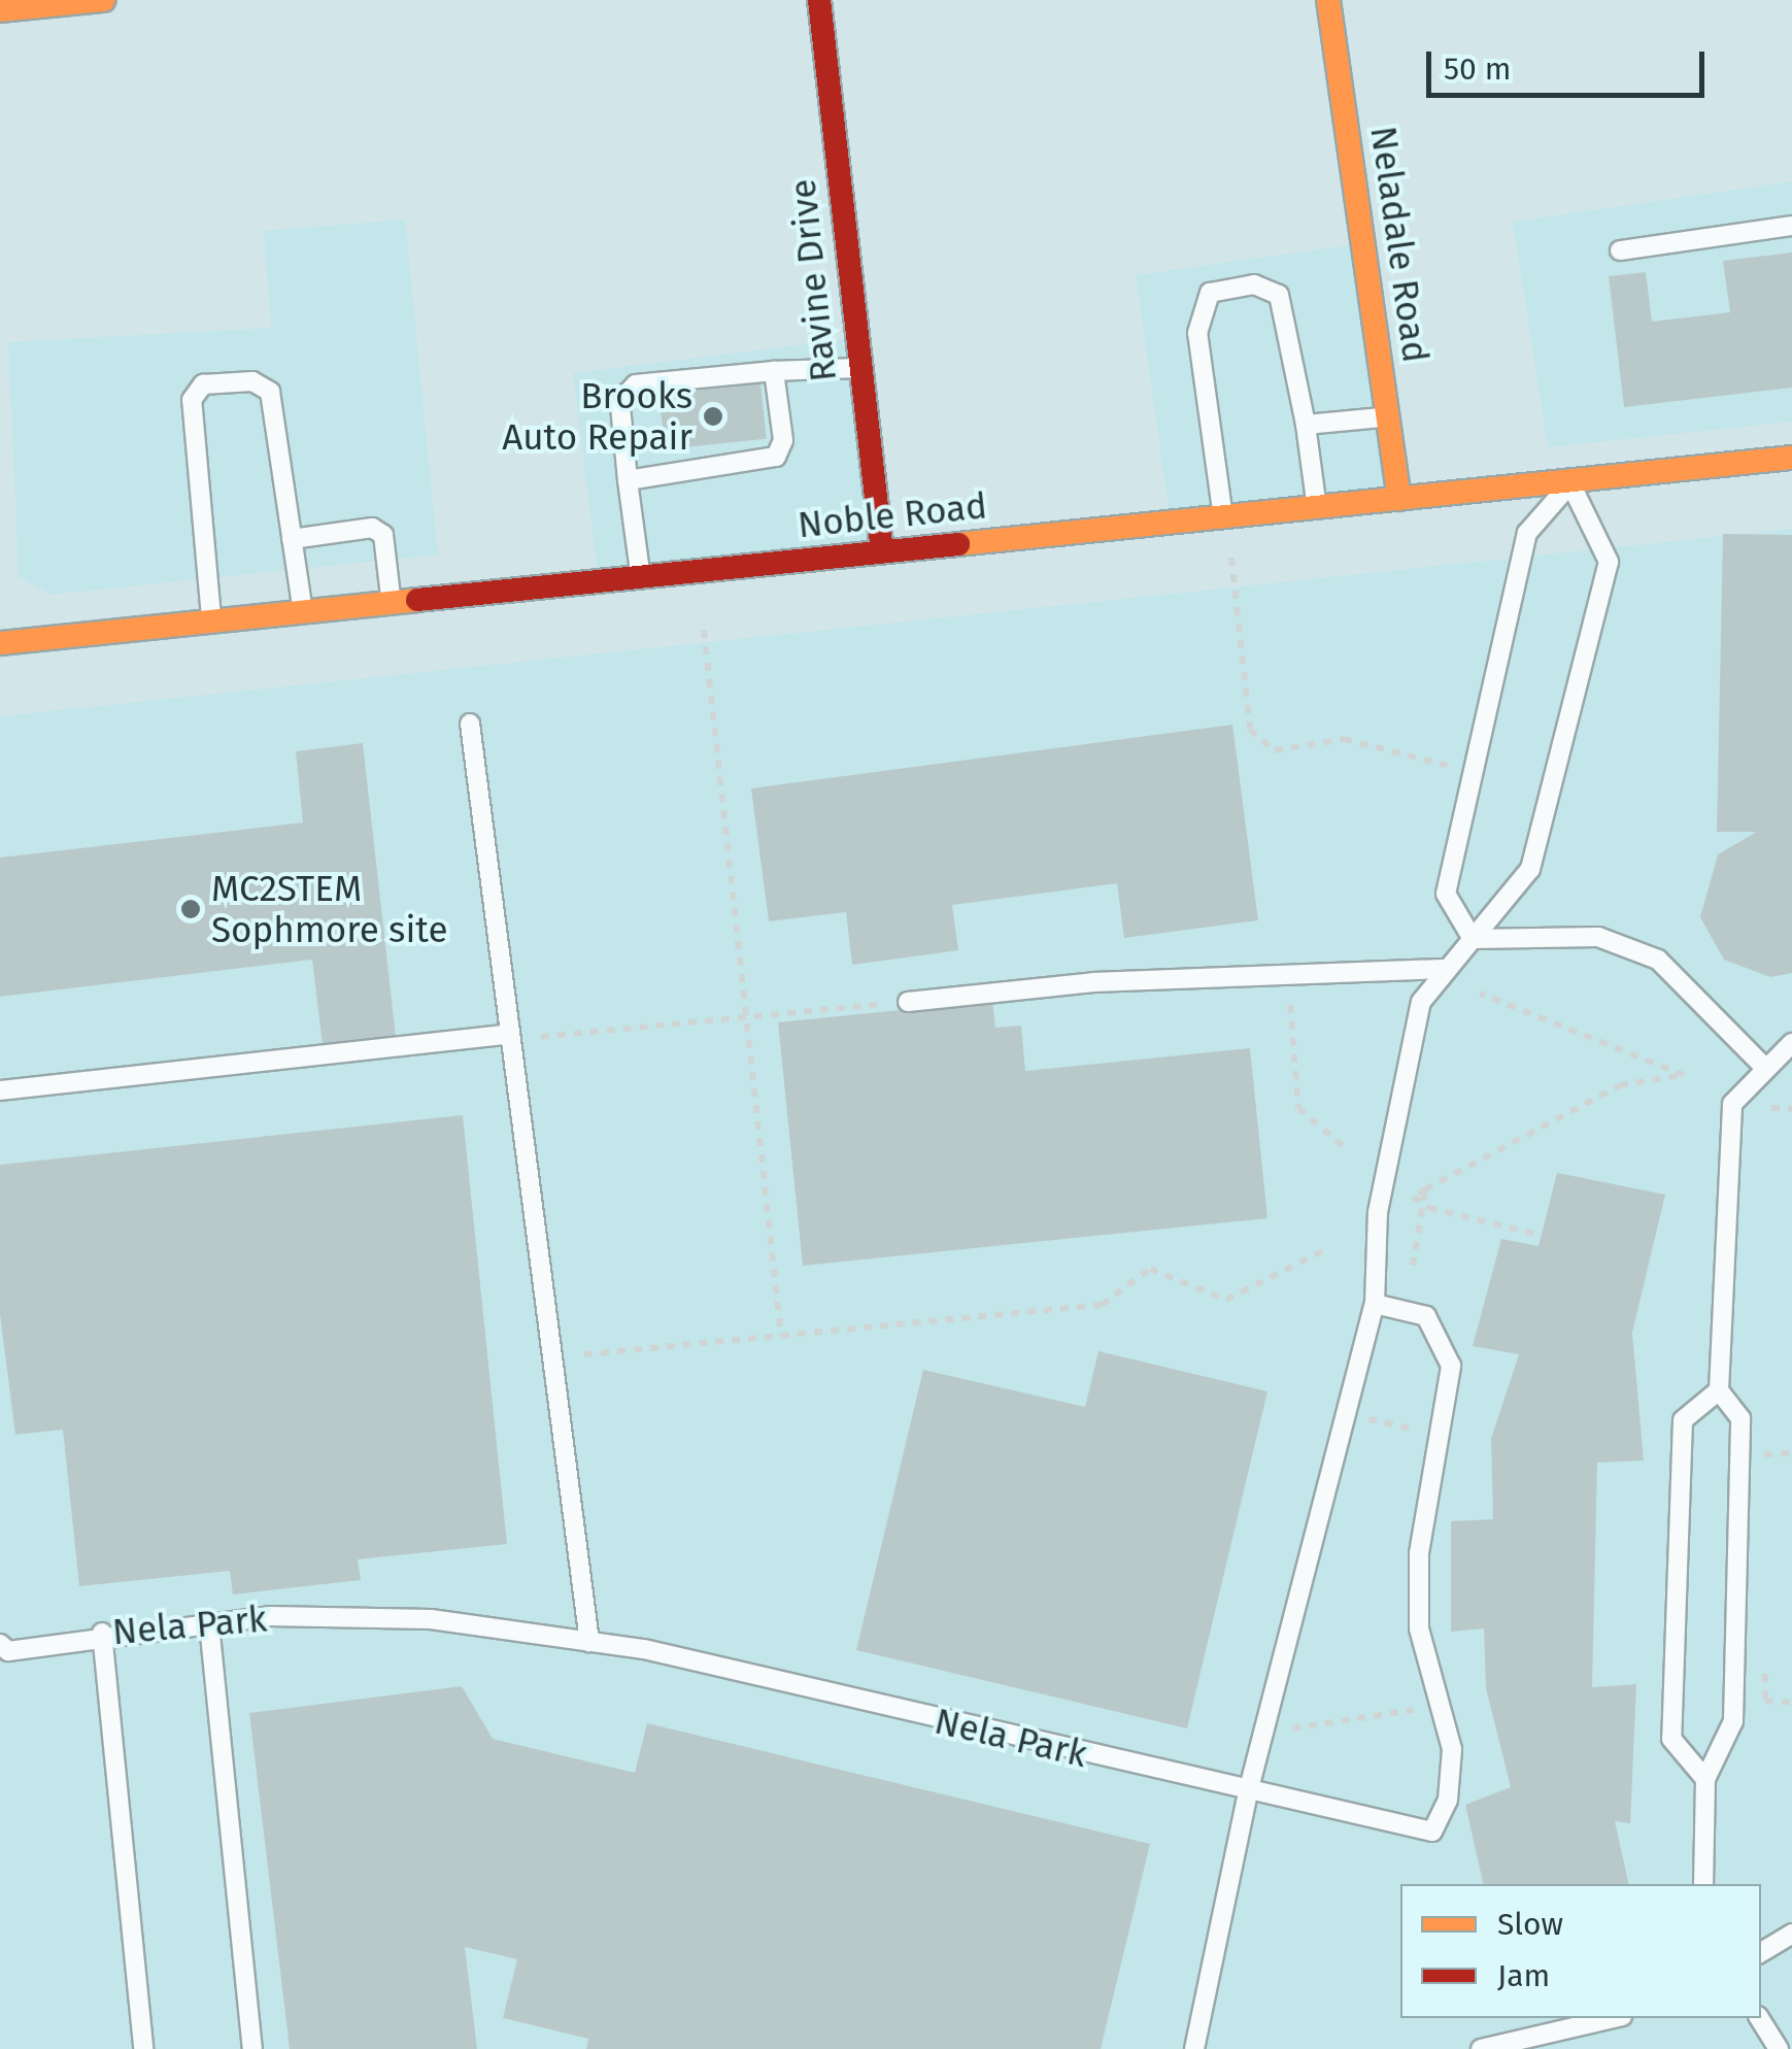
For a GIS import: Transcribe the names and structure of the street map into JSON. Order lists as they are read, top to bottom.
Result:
{
  "streets": {
    "main road": ["Neladale Road", "Ravine Drive", "Noble Road"],
    "lane": ["Nela Park"]
  },
  "crossings": [
    ["Neladale Road", "Noble Road"],
    ["Ravine Drive", "Noble Road"]
  ],
  "places": ["Brooks Auto Repair", "MC2STEM Sophmore site"],
  "legend": ["Slow", "Jam"],
  "scale_bar": "50 m"
}
